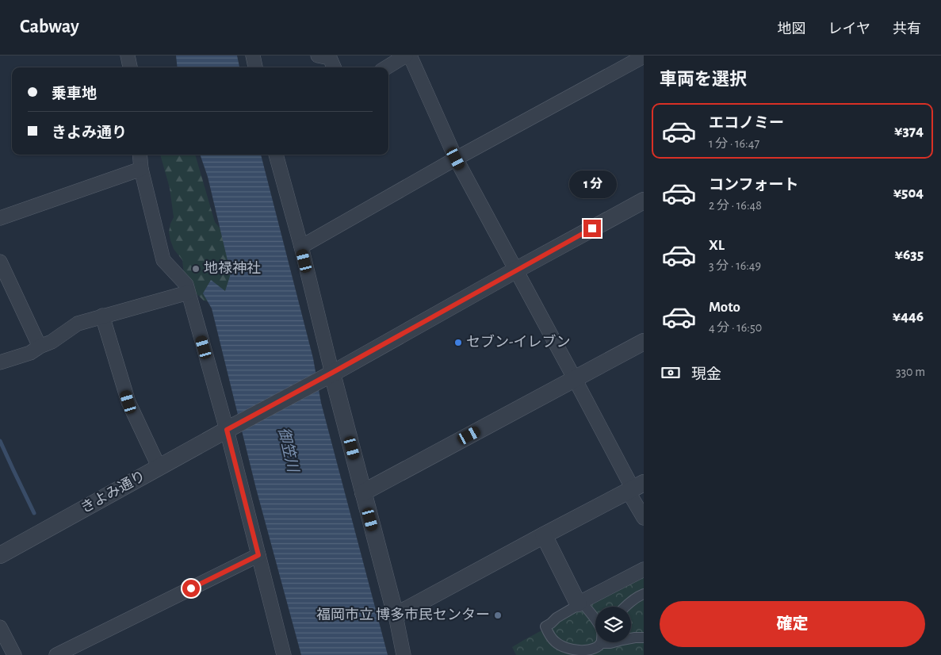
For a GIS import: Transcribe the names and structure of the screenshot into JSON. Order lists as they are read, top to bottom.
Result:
{
  "streets": {
    "street": ["きよみ通り"]
  },
  "water": ["御笠川"],
  "places": ["地禄神社", "セブン-イレブン", "福岡市立 博多市民センター"],
  "page": {
    "header": "Cabway",
    "nav": ["地図", "レイヤ", "共有"],
    "heading": "車両を選択",
    "banner": ["乗車地", "きよみ通り"],
    "list": [
      {
        "name": "エコノミー",
        "note": "1 分 · 16:47",
        "value": "¥374"
      },
      {
        "name": "コンフォート",
        "note": "2 分 · 16:48",
        "value": "¥504"
      },
      {
        "name": "XL",
        "note": "3 分 · 16:49",
        "value": "¥635"
      },
      {
        "name": "Moto",
        "note": "4 分 · 16:50",
        "value": "¥446"
      }
    ],
    "bubble": "1 分",
    "pay": ["現金", "330 m"],
    "buttons": "確定"
  }
}
